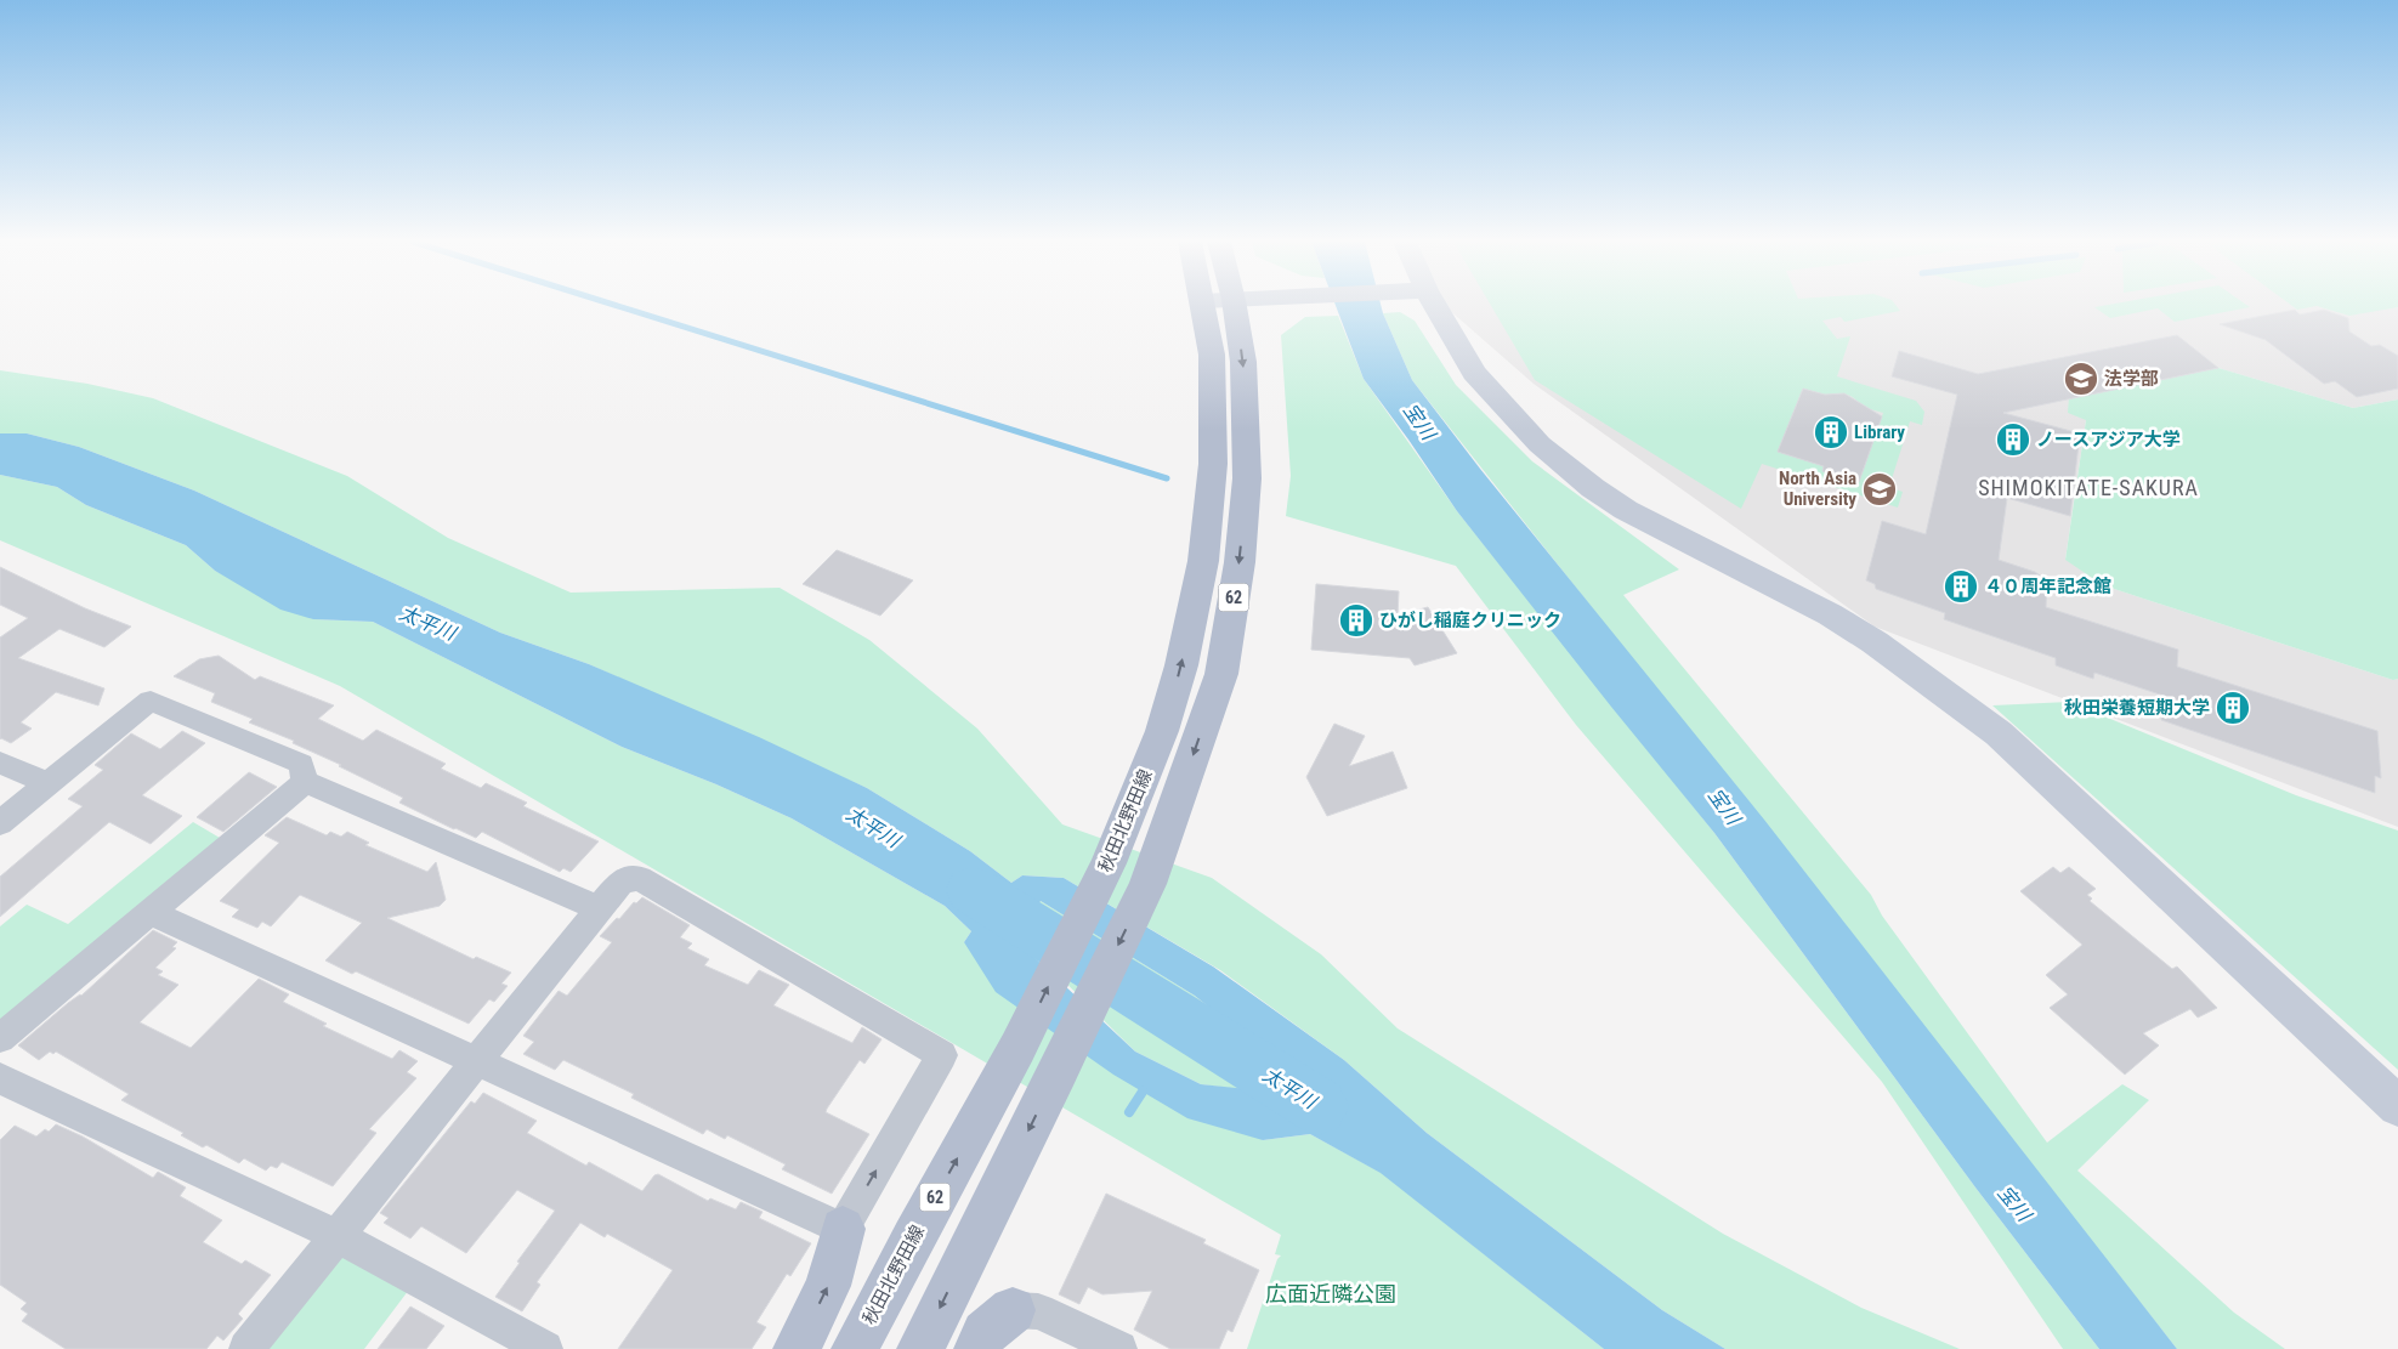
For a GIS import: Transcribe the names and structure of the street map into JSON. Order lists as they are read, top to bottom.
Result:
{
  "streets": {
    "main road": ["62", "秋田北野田線"]
  },
  "districts": ["SHIMOKITATE-SAKURA"],
  "water": ["宝川", "太平川"],
  "parks": ["広面近隣公園"],
  "places": {
    "school or university": ["法学部", "North Asia University"],
    "building": [
      "Library",
      "ノースアジア大学",
      "４０周年記念館",
      "ひがし稲庭クリニック",
      "秋田栄養短期大学"
    ]
  }
}
